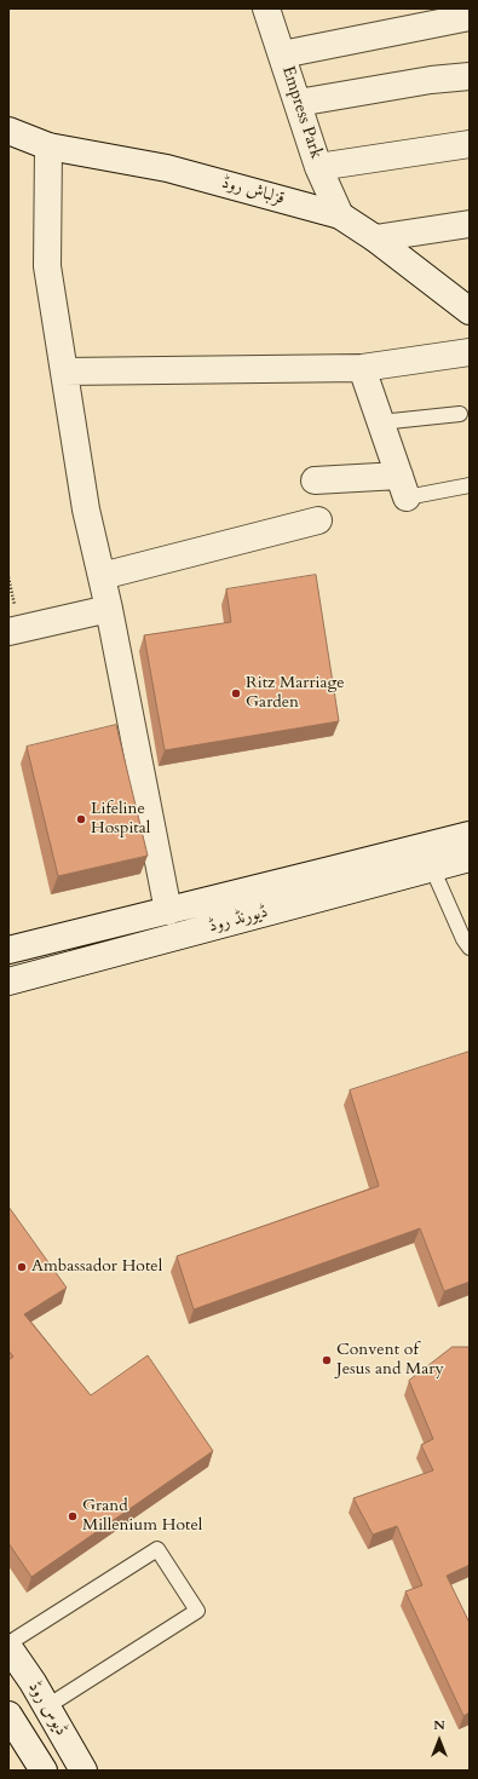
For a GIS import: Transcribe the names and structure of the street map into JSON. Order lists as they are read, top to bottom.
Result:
{
  "streets": {
    "street": [
      "Empress Park",
      "قزلباش روڈ",
      "ڈیورنڈ روڈ",
      "ڈیوس روڈ"
    ]
  },
  "crossings": [
    ["Empress Park", "قزلباش روڈ"]
  ],
  "places": [
    "Ritz Marriage Garden",
    "Lifeline Hospital",
    "Ambassador Hotel",
    "Convent of Jesus and Mary",
    "Grand Millenium Hotel"
  ],
  "north": "top"
}
